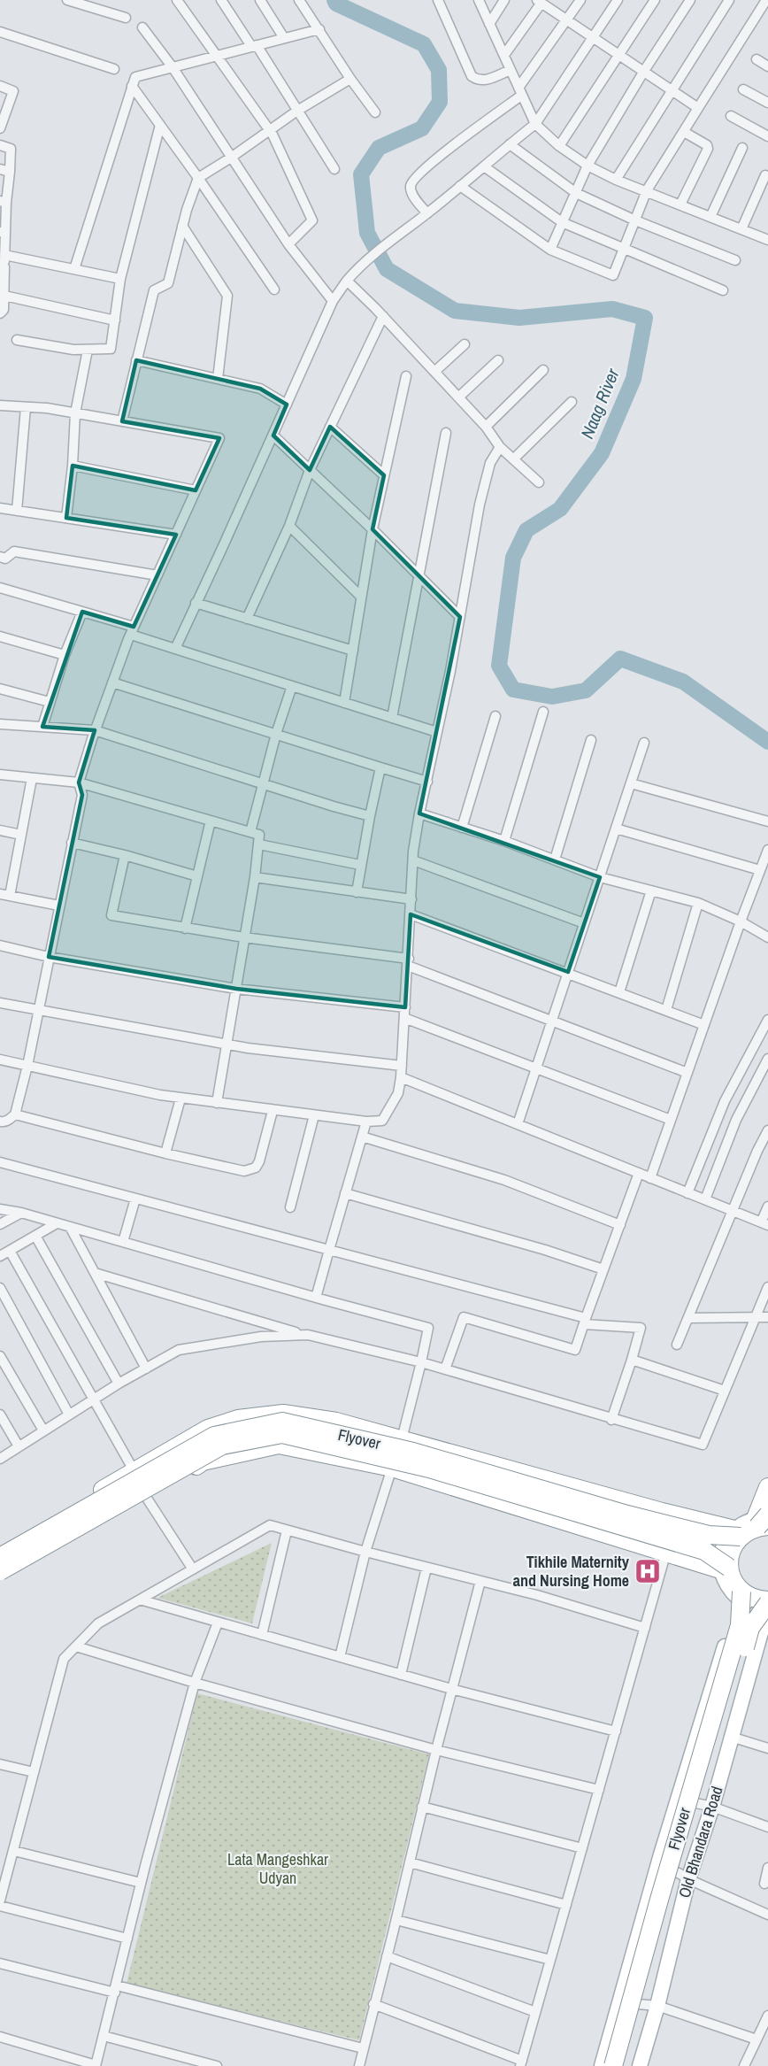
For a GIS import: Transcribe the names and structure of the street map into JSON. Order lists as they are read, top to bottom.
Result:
{
  "streets": {
    "highway": ["Flyover"],
    "main road": ["Old Bhandara Road"]
  },
  "water": ["Naag River"],
  "parks": ["Lata Mangeshkar Udyan"],
  "places": {
    "hospital": ["Tikhile Maternity and Nursing Home"]
  }
}
